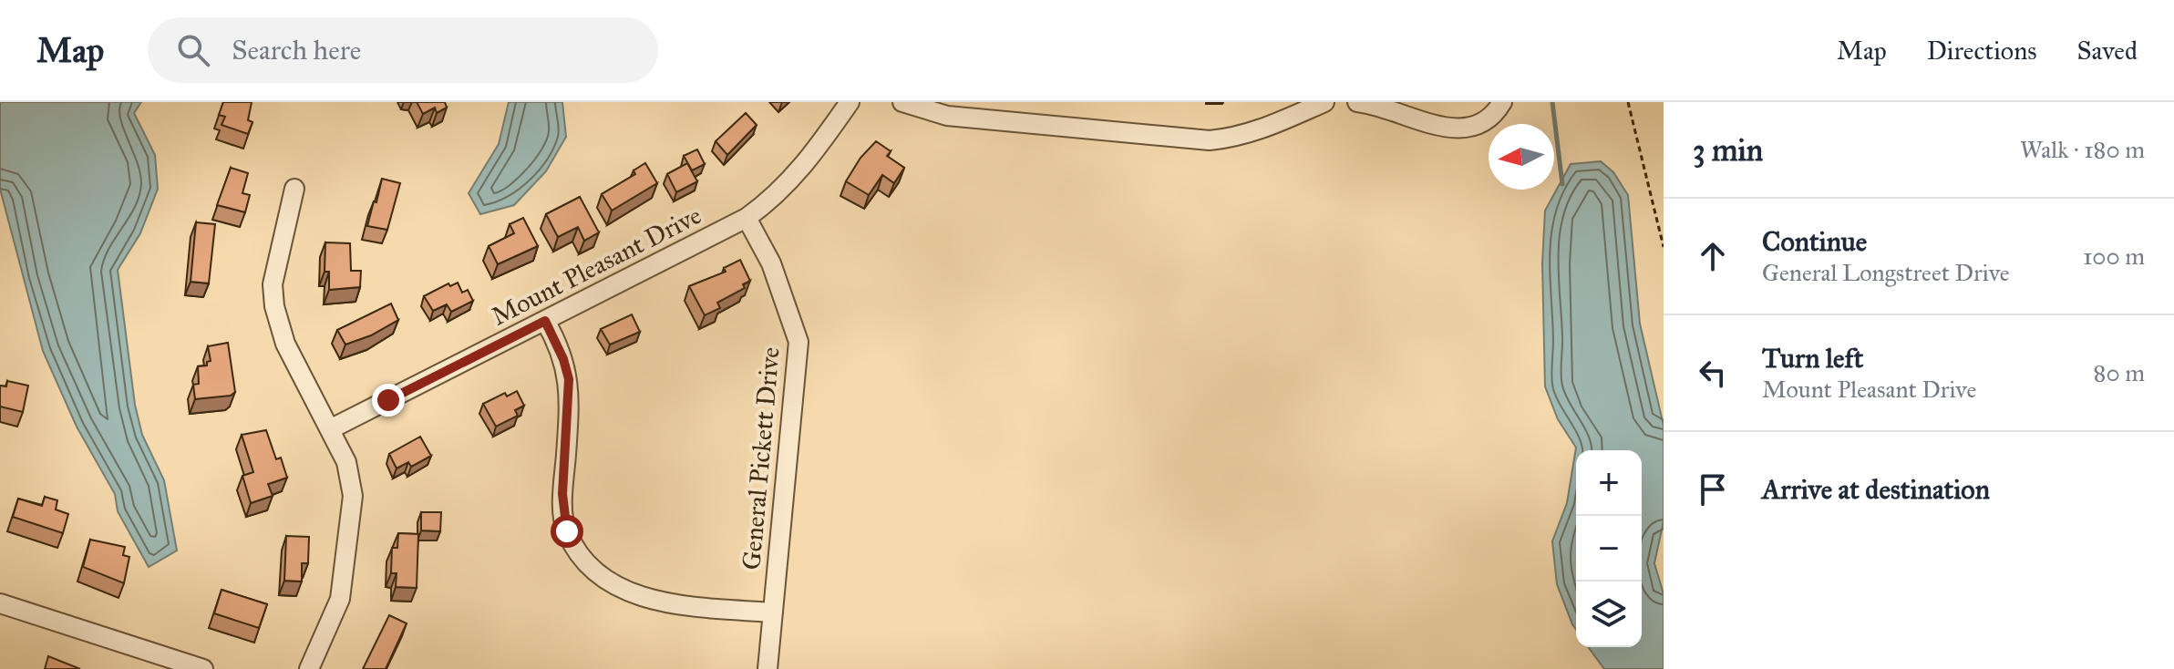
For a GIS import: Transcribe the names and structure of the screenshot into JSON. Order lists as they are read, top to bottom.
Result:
{
  "streets": {
    "street": ["Mount Pleasant Drive", "General Pickett Drive"]
  },
  "crossings": [
    ["Mount Pleasant Drive", "General Pickett Drive"]
  ],
  "north": "left",
  "page": {
    "header": "Map",
    "search": "Search here",
    "nav": ["Map", "Directions", "Saved"],
    "heading": ["3 min", "Walk · 180 m"],
    "list": [
      ["Continue", "General Longstreet Drive", "100 m"],
      ["Turn left", "Mount Pleasant Drive", "80 m"],
      "Arrive at destination"
    ],
    "map_buttons": ["+", "−"]
  }
}
